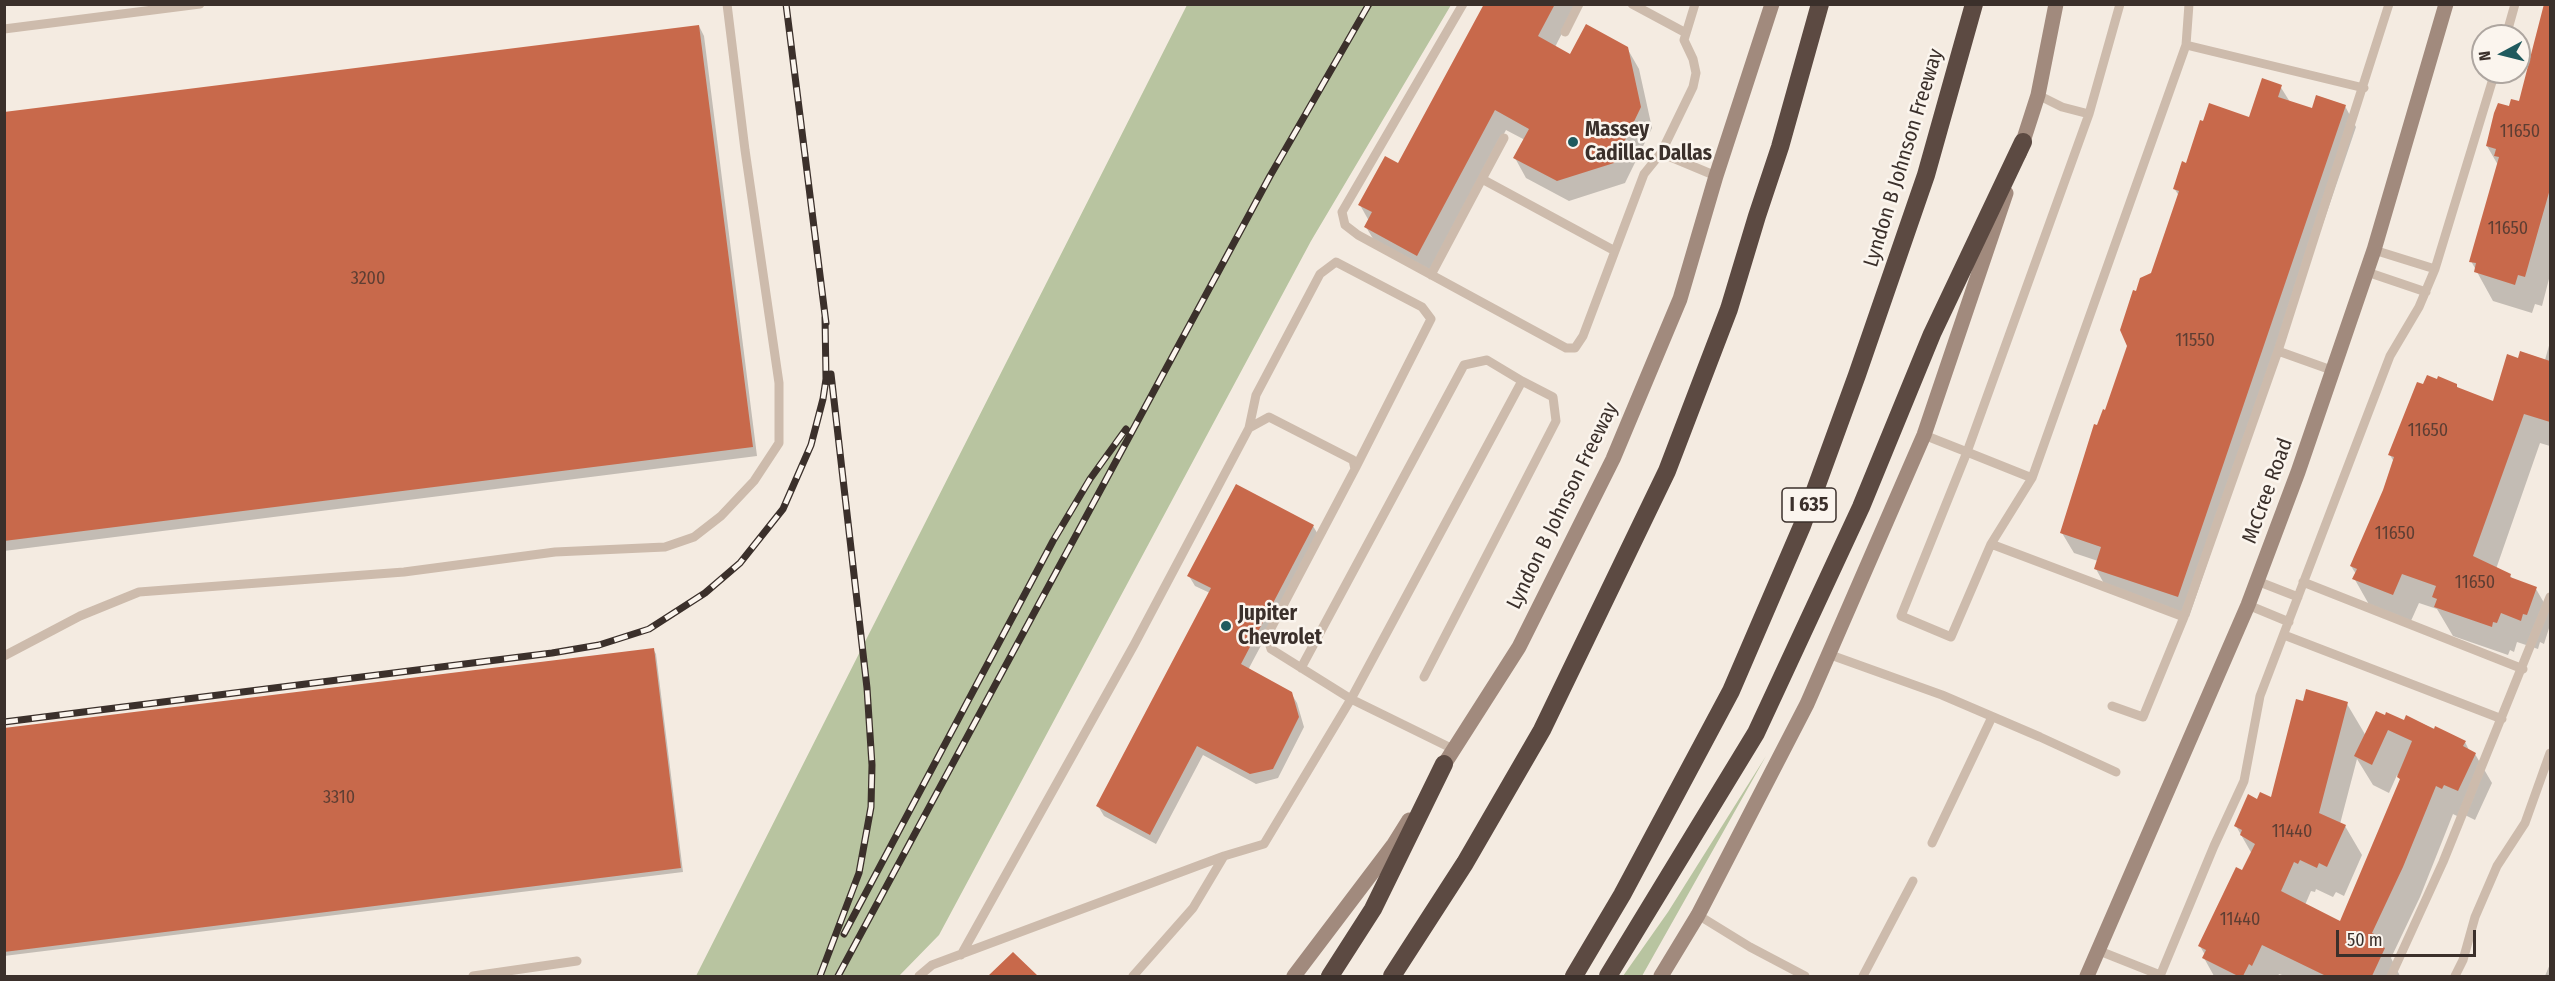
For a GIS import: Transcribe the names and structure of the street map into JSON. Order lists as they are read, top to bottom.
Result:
{
  "streets": {
    "highway": ["Lyndon B Johnson Freeway", "I 635"],
    "main road": ["McCree Road"]
  },
  "places": ["Massey Cadillac Dallas", "Jupiter Chevrolet"],
  "house_numbers": [
    "11650",
    "11650",
    "3200",
    "11550",
    "11650",
    "11650",
    "11650",
    "3310",
    "11440",
    "11440"
  ],
  "scale_bar": "50 m",
  "north": "left"
}
